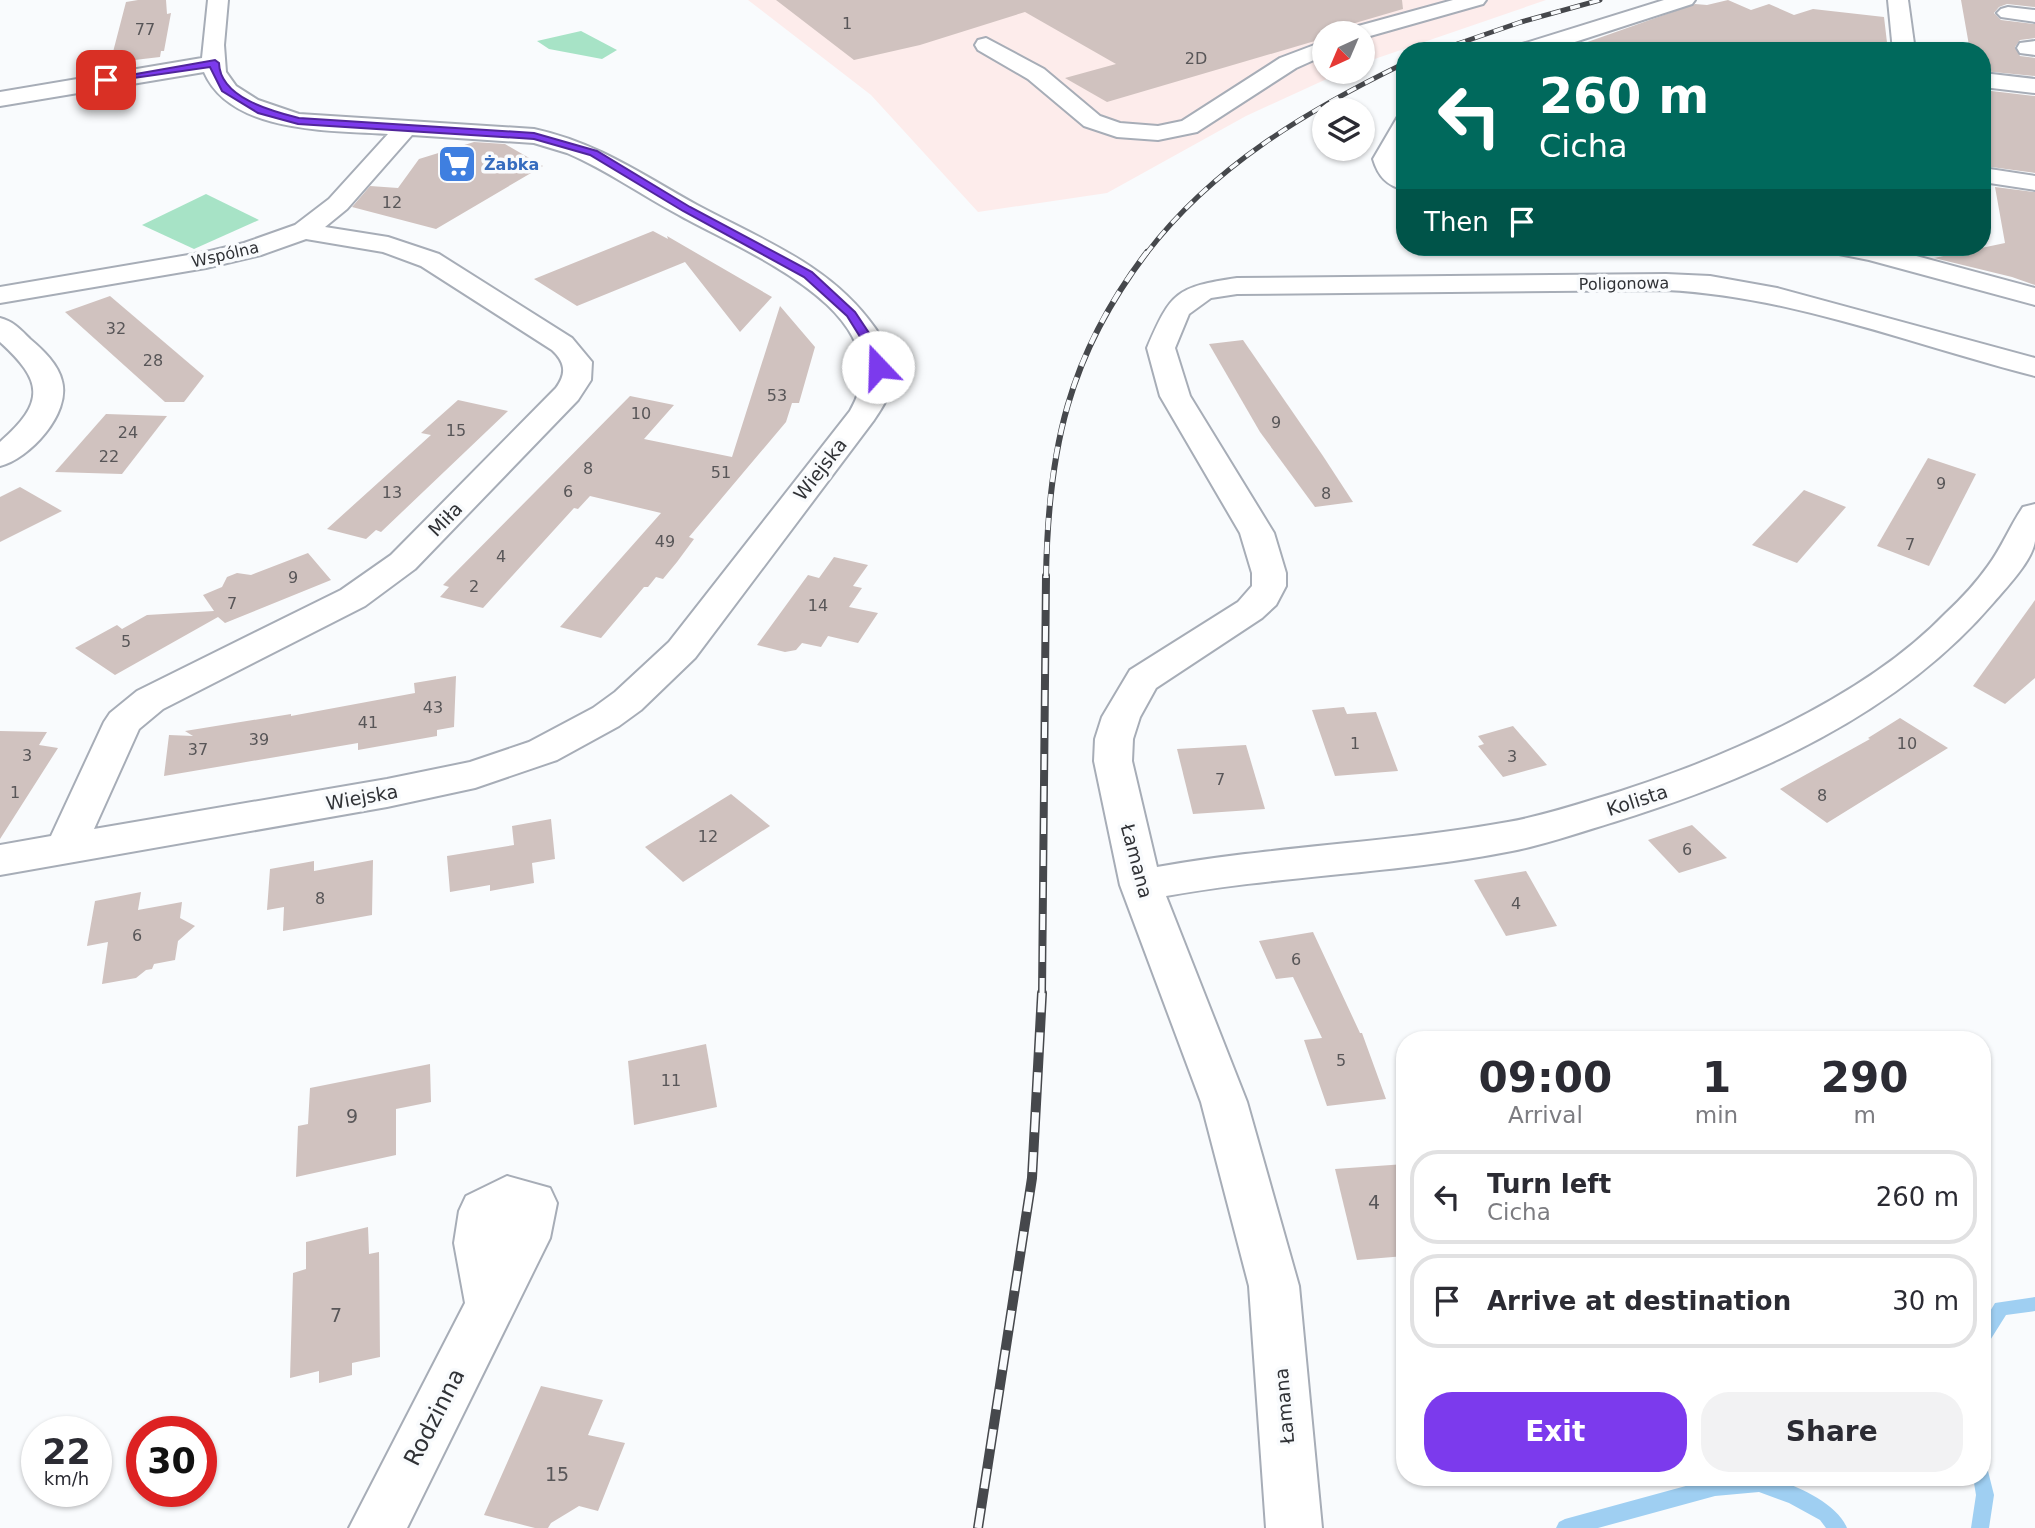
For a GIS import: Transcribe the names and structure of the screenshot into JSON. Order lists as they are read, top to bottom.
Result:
{
  "streets": {
    "street": [
      "Wspólna",
      "Poligonowa",
      "Wiejska",
      "Miła",
      "Kolista",
      "Łamana",
      "Rodzinna"
    ]
  },
  "crossings": [
    ["Wspólna", "Wiejska"],
    ["Wspólna", "Miła"],
    ["Poligonowa", "Łamana"],
    ["Wiejska", "Miła"],
    ["Kolista", "Łamana"]
  ],
  "places": {
    "supermarket": ["Żabka"]
  },
  "house_numbers": [
    "1",
    "77",
    "2D",
    "12",
    "32",
    "28",
    "53",
    "10",
    "9",
    "15",
    "24",
    "22",
    "8",
    "51",
    "9",
    "6",
    "13",
    "8",
    "49",
    "7",
    "4",
    "9",
    "2",
    "7",
    "14",
    "5",
    "43",
    "41",
    "39",
    "1",
    "10",
    "37",
    "3",
    "3",
    "7",
    "1",
    "8",
    "12",
    "6",
    "8",
    "4",
    "6",
    "6",
    "5",
    "11",
    "9",
    "4",
    "7",
    "15"
  ],
  "north": "bottom left",
  "page": {
    "turn": ["260 m", "Cicha"],
    "then": "Then",
    "eta": [
      "09:00",
      "Arrival",
      "1",
      "min",
      "290",
      "m"
    ],
    "list": [
      {
        "name": "Turn left",
        "note": "Cicha",
        "value": "260 m"
      },
      {
        "name": "Arrive at destination",
        "value": "30 m"
      }
    ],
    "buttons": ["Exit", "Share"],
    "speed": "22 km/h",
    "limit": "30"
  }
}
